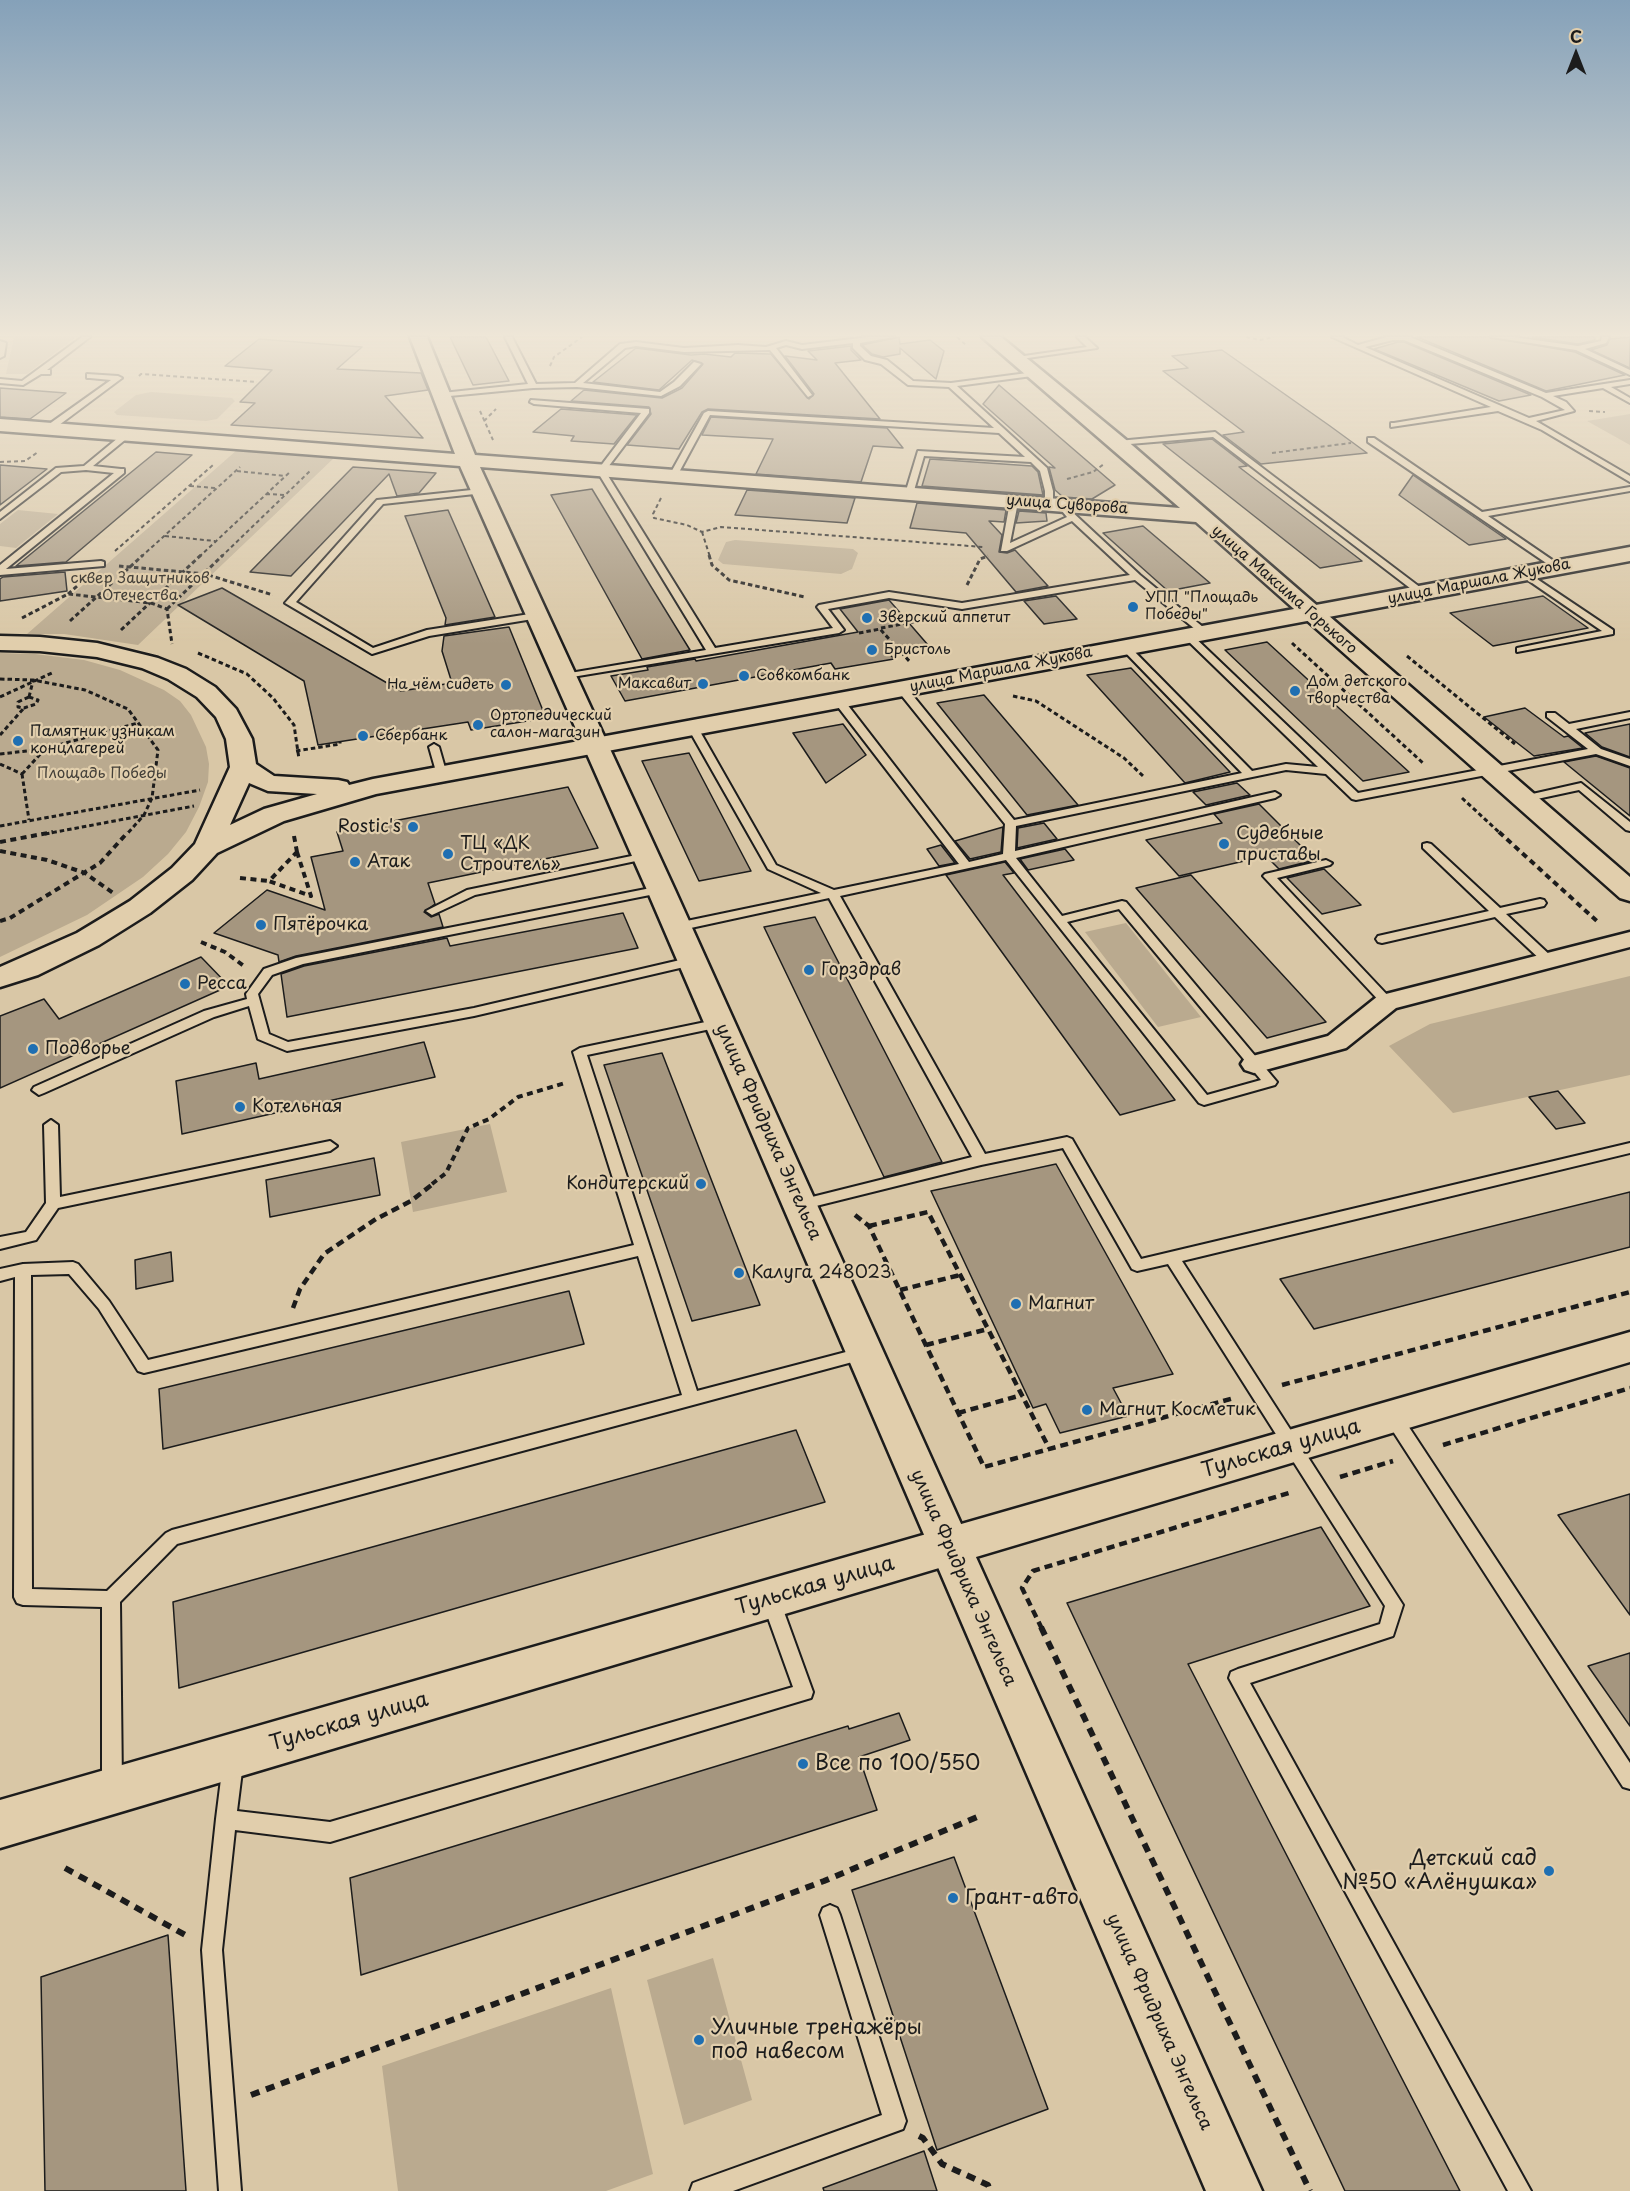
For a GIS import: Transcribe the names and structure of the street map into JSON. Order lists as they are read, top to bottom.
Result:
{
  "streets": {
    "street": [
      "улица Суворова",
      "улица Маршала Жукова",
      "улица Максима Горького",
      "улица Фридриха Энгельса",
      "Тульская улица"
    ]
  },
  "crossings": [
    ["улица Суворова", "улица Максима Горького"],
    ["улица Суворова", "улица Фридриха Энгельса"],
    ["улица Маршала Жукова", "улица Максима Горького"],
    ["улица Маршала Жукова", "улица Фридриха Энгельса"],
    ["улица Фридриха Энгельса", "Тульская улица"]
  ],
  "parks": ["сквер Защитников Отечества", "Площадь Победы"],
  "places": [
    "УПП \"Площадь Победы\"",
    "Зверский аппетит",
    "Бристоль",
    "Совкомбанк",
    "Максавит",
    "На чём сидеть",
    "Дом детского творчества",
    "Ортопедический салон-магазин",
    "Сбербанк",
    "Памятник узникам концлагерей",
    "Rostic's",
    "Судебные приставы",
    "ТЦ «ДК Строитель»",
    "Атак",
    "Пятёрочка",
    "Горздрав",
    "Ресса",
    "Подворье",
    "Котельная",
    "Кондитерский",
    "Калуга 248023",
    "Магнит",
    "Магнит Косметик",
    "Все по 100/550",
    "Детский сад №50 «Алёнушка»",
    "Грант-авто",
    "Уличные тренажёры под навесом"
  ],
  "north": "top"
}
